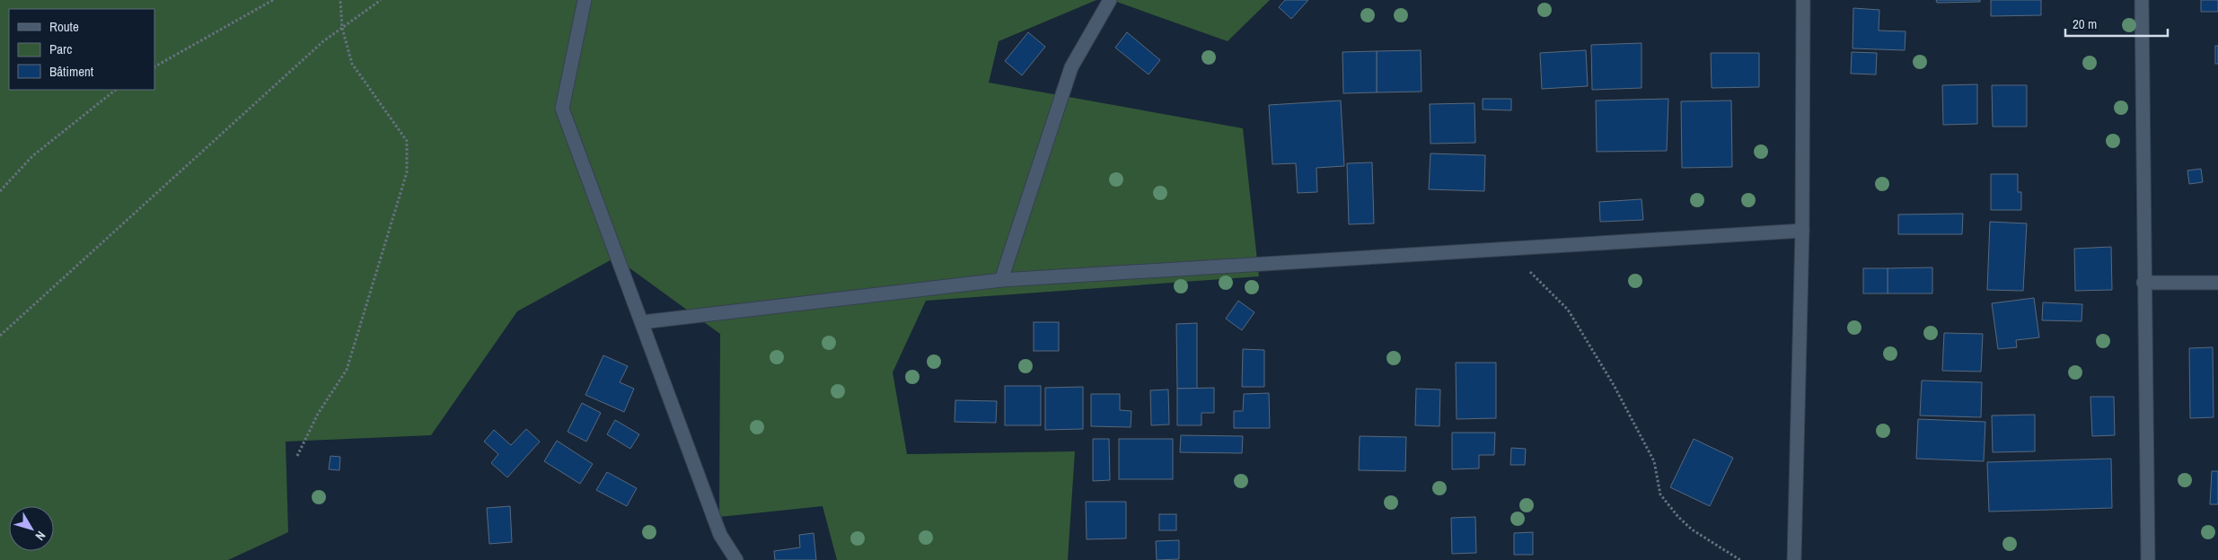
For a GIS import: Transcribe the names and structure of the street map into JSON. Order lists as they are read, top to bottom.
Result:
{
  "legend": ["Route", "Parc", "Bâtiment"],
  "scale_bar": "20 m",
  "north": "bottom right"
}
